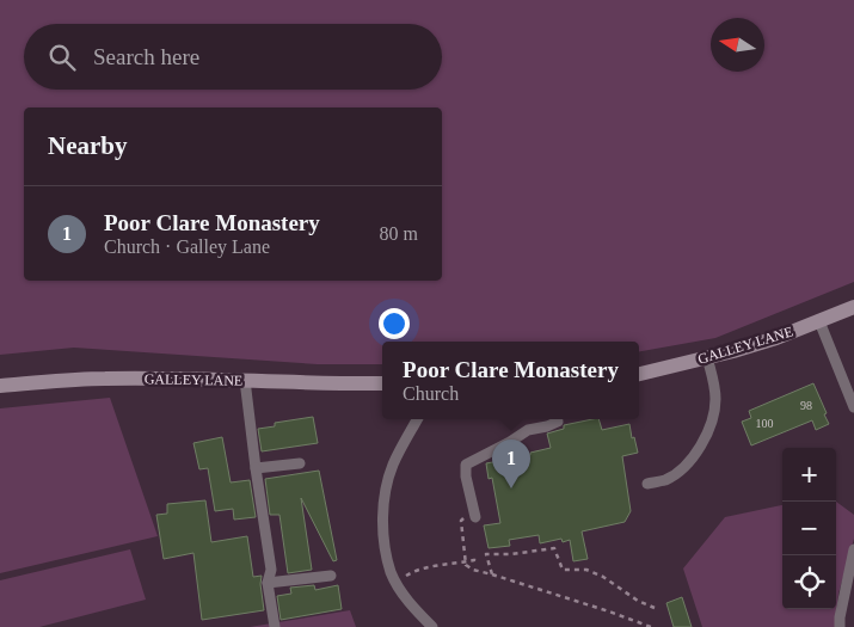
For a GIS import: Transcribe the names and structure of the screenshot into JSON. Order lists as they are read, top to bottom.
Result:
{
  "streets": {
    "street": ["GALLEY LANE"]
  },
  "house_numbers": ["98", "100"],
  "north": "left",
  "page": {
    "search": "Search here",
    "heading": "Nearby",
    "list": [
      {
        "mark": "1",
        "name": "Poor Clare Monastery",
        "note": "Church · Galley Lane",
        "value": "80 m"
      }
    ],
    "popup": ["Poor Clare Monastery", "Church"],
    "pins": "1",
    "map_buttons": ["+", "−"]
  }
}
